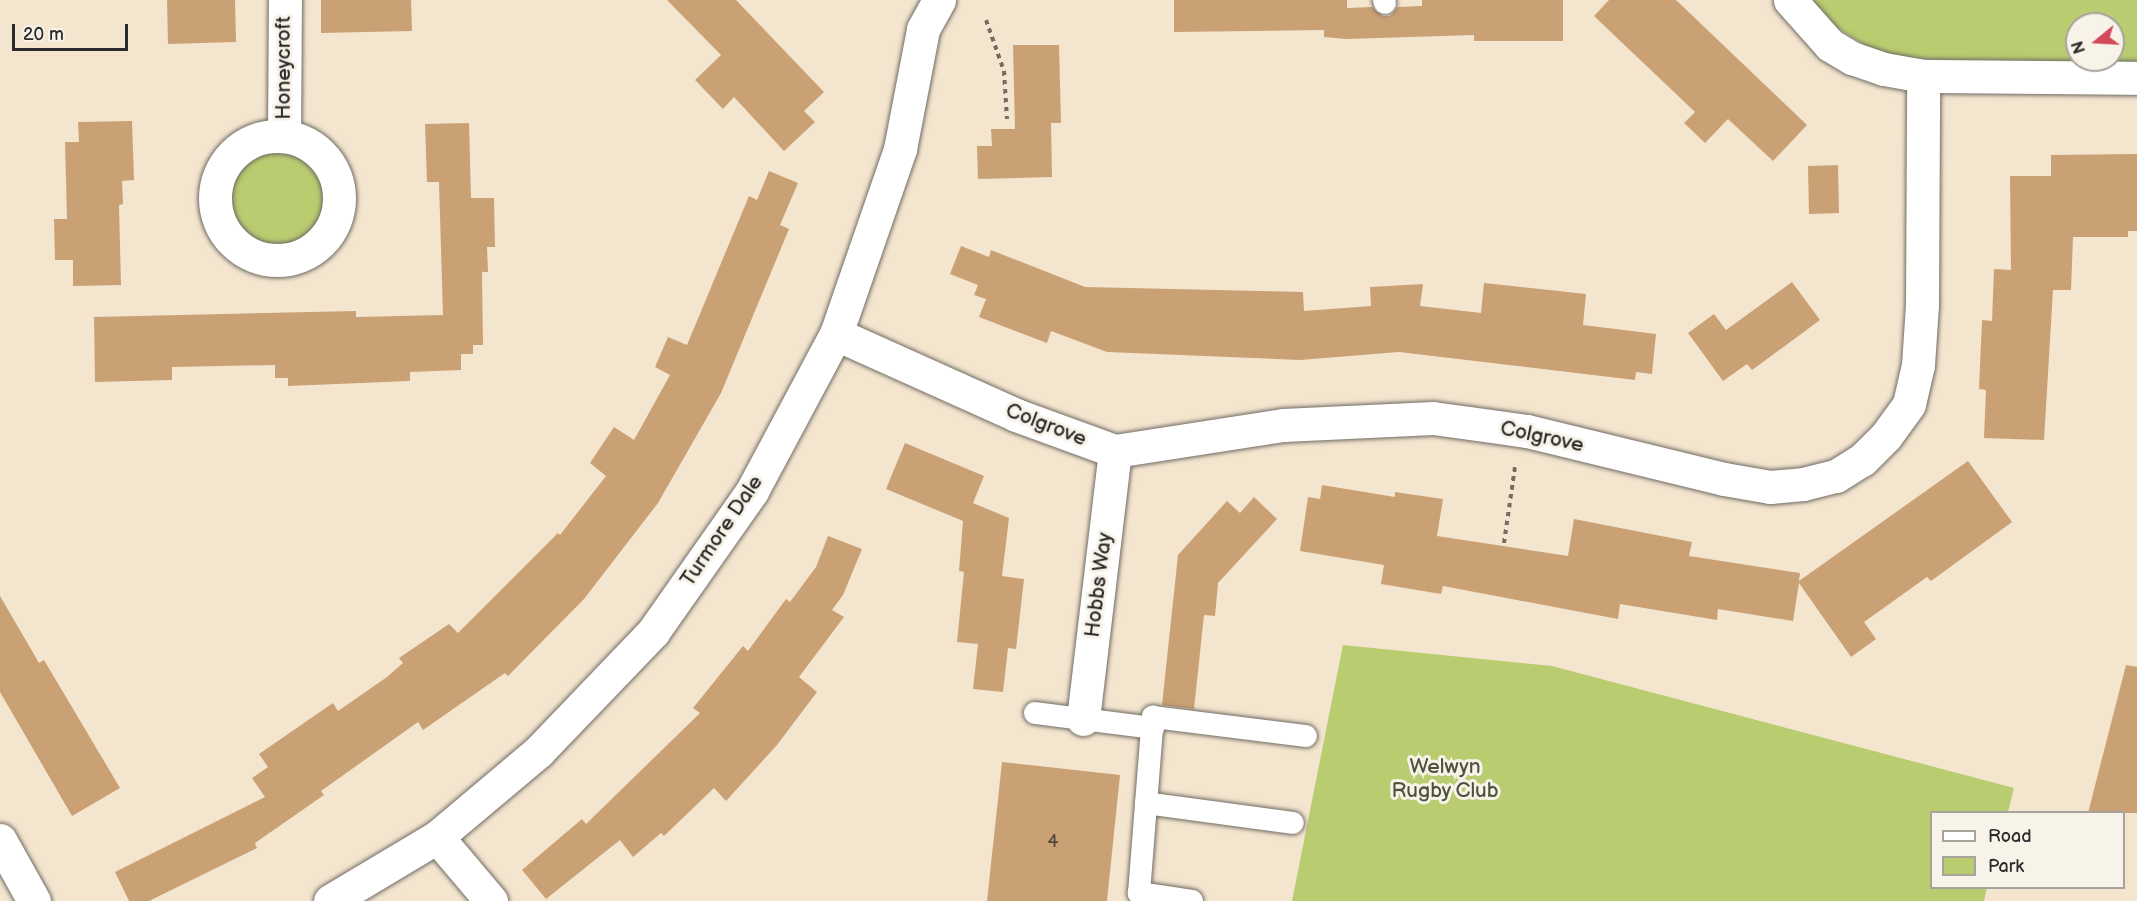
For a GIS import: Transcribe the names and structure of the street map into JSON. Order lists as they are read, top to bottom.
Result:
{
  "streets": {
    "street": [
      "Honeycroft",
      "Colgrove",
      "Turmore Dale",
      "Hobbs Way"
    ]
  },
  "crossings": [
    ["Colgrove", "Turmore Dale"],
    ["Colgrove", "Hobbs Way"]
  ],
  "parks": ["Welwyn Rugby Club"],
  "house_numbers": ["4"],
  "legend": ["Road", "Park"],
  "scale_bar": "20 m",
  "north": "left"
}
